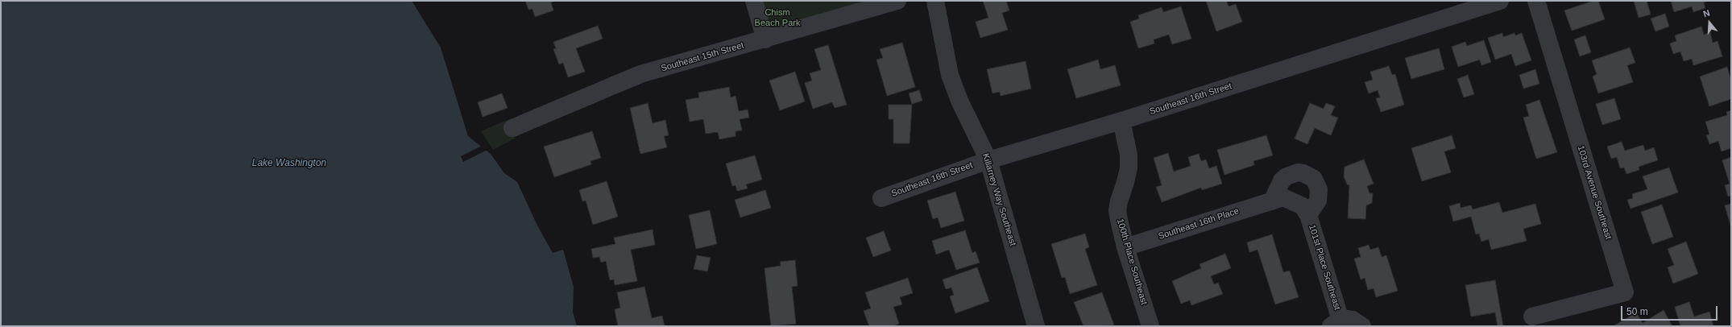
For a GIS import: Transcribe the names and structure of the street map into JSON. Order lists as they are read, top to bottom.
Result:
{
  "streets": {
    "street": [
      "Southeast 15th Street",
      "Southeast 16th Street",
      "103rd Avenue Southeast",
      "Killarney Way Southeast",
      "Southeast 16th Place",
      "100th Place Southeast",
      "101st Place Southeast"
    ]
  },
  "crossings": [
    ["Southeast 16th Street", "Killarney Way Southeast"],
    ["Southeast 16th Street", "100th Place Southeast"],
    ["Southeast 16th Place", "100th Place Southeast"],
    ["Southeast 16th Place", "101st Place Southeast"]
  ],
  "water": ["Lake Washington"],
  "parks": ["Chism Beach Park"],
  "scale_bar": "50 m",
  "north": "top"
}
